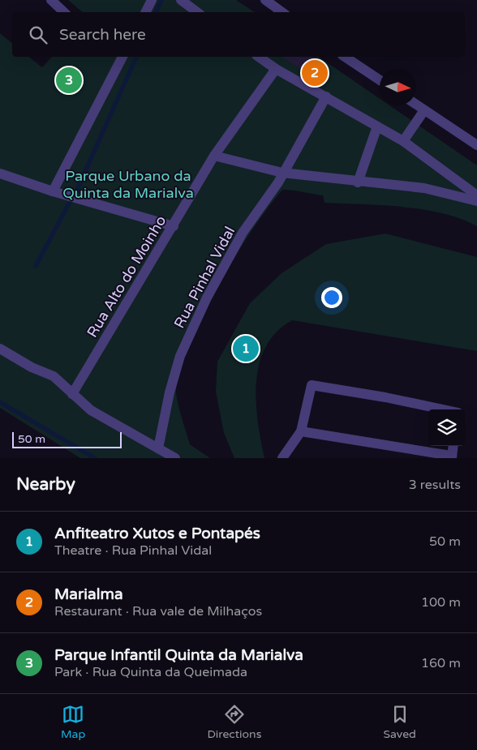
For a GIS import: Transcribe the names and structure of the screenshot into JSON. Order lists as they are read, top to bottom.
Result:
{
  "streets": {
    "street": ["Rua Alto do Moinho", "Rua Pinhal Vidal"]
  },
  "parks": ["Parque Urbano da Quinta da Marialva"],
  "scale_bar": "50 m",
  "north": "right",
  "page": {
    "search": "Search here",
    "pins": ["2", "3", "1"],
    "scale": "50 m",
    "heading": ["Nearby", "3 results"],
    "list": [
      {
        "mark": "1",
        "name": "Anfiteatro Xutos e Pontapés",
        "note": "Theatre · Rua Pinhal Vidal",
        "value": "50 m"
      },
      {
        "mark": "2",
        "name": "Marialma",
        "note": "Restaurant · Rua vale de Milhaços",
        "value": "100 m"
      },
      {
        "mark": "3",
        "name": "Parque Infantil Quinta da Marialva",
        "note": "Park · Rua Quinta da Queimada",
        "value": "160 m"
      }
    ],
    "nav": ["Map", "Directions", "Saved"]
  }
}
